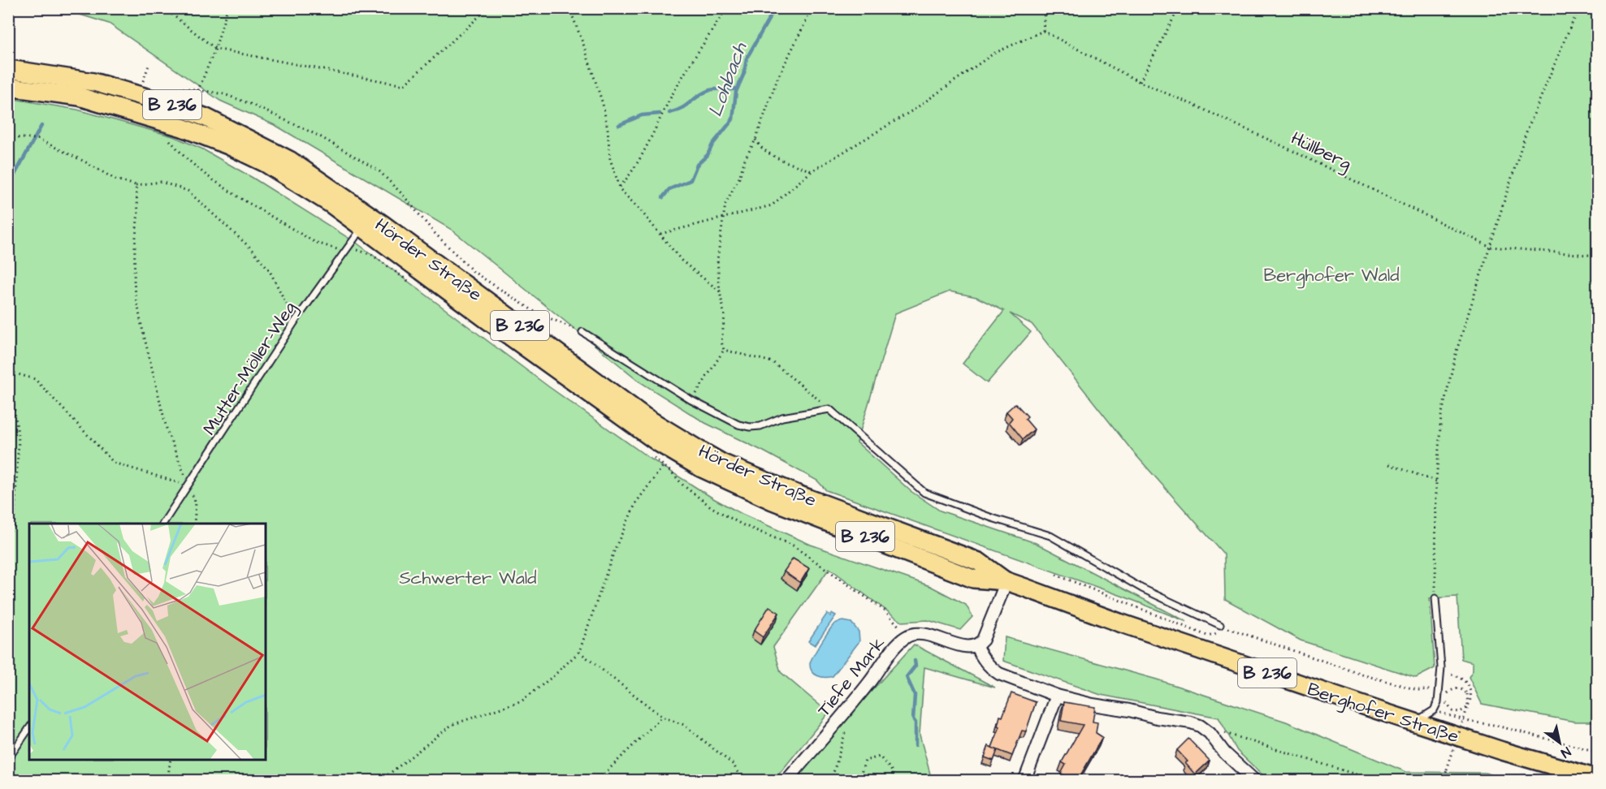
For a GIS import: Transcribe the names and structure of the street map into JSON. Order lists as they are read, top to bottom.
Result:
{
  "streets": {
    "main road": ["B 236", "Hörder Straße", "Berghofer Straße"],
    "street": ["Tiefe Mark"],
    "lane": ["Mutter-Möller-Weg"],
    "path": ["Hüllberg"]
  },
  "crossings": [
    ["Hörder Straße", "Mutter-Möller-Weg"],
    ["Hörder Straße", "Berghofer Straße"]
  ],
  "water": ["Lohbach"],
  "parks": ["Berghofer Wald", "Schwerter Wald"],
  "north": "bottom right"
}
